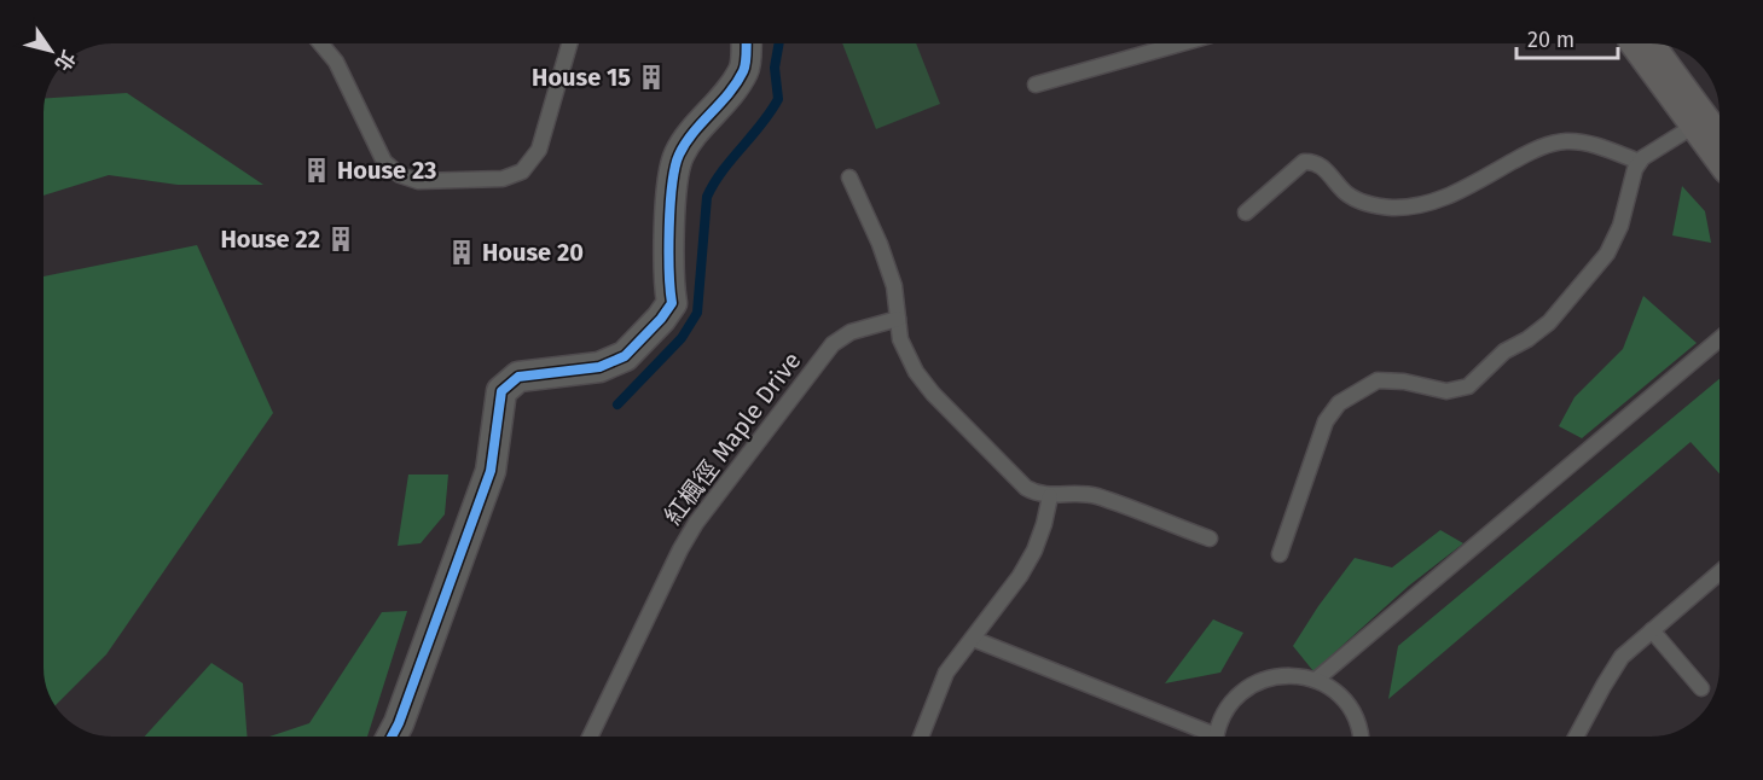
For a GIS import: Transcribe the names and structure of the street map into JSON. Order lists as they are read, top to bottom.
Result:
{
  "streets": {
    "lane": ["紅楓徑 Maple Drive"]
  },
  "places": {
    "building": [
      "House 15",
      "House 23",
      "House 22",
      "House 20"
    ]
  },
  "scale_bar": "20 m",
  "north": "bottom right"
}
